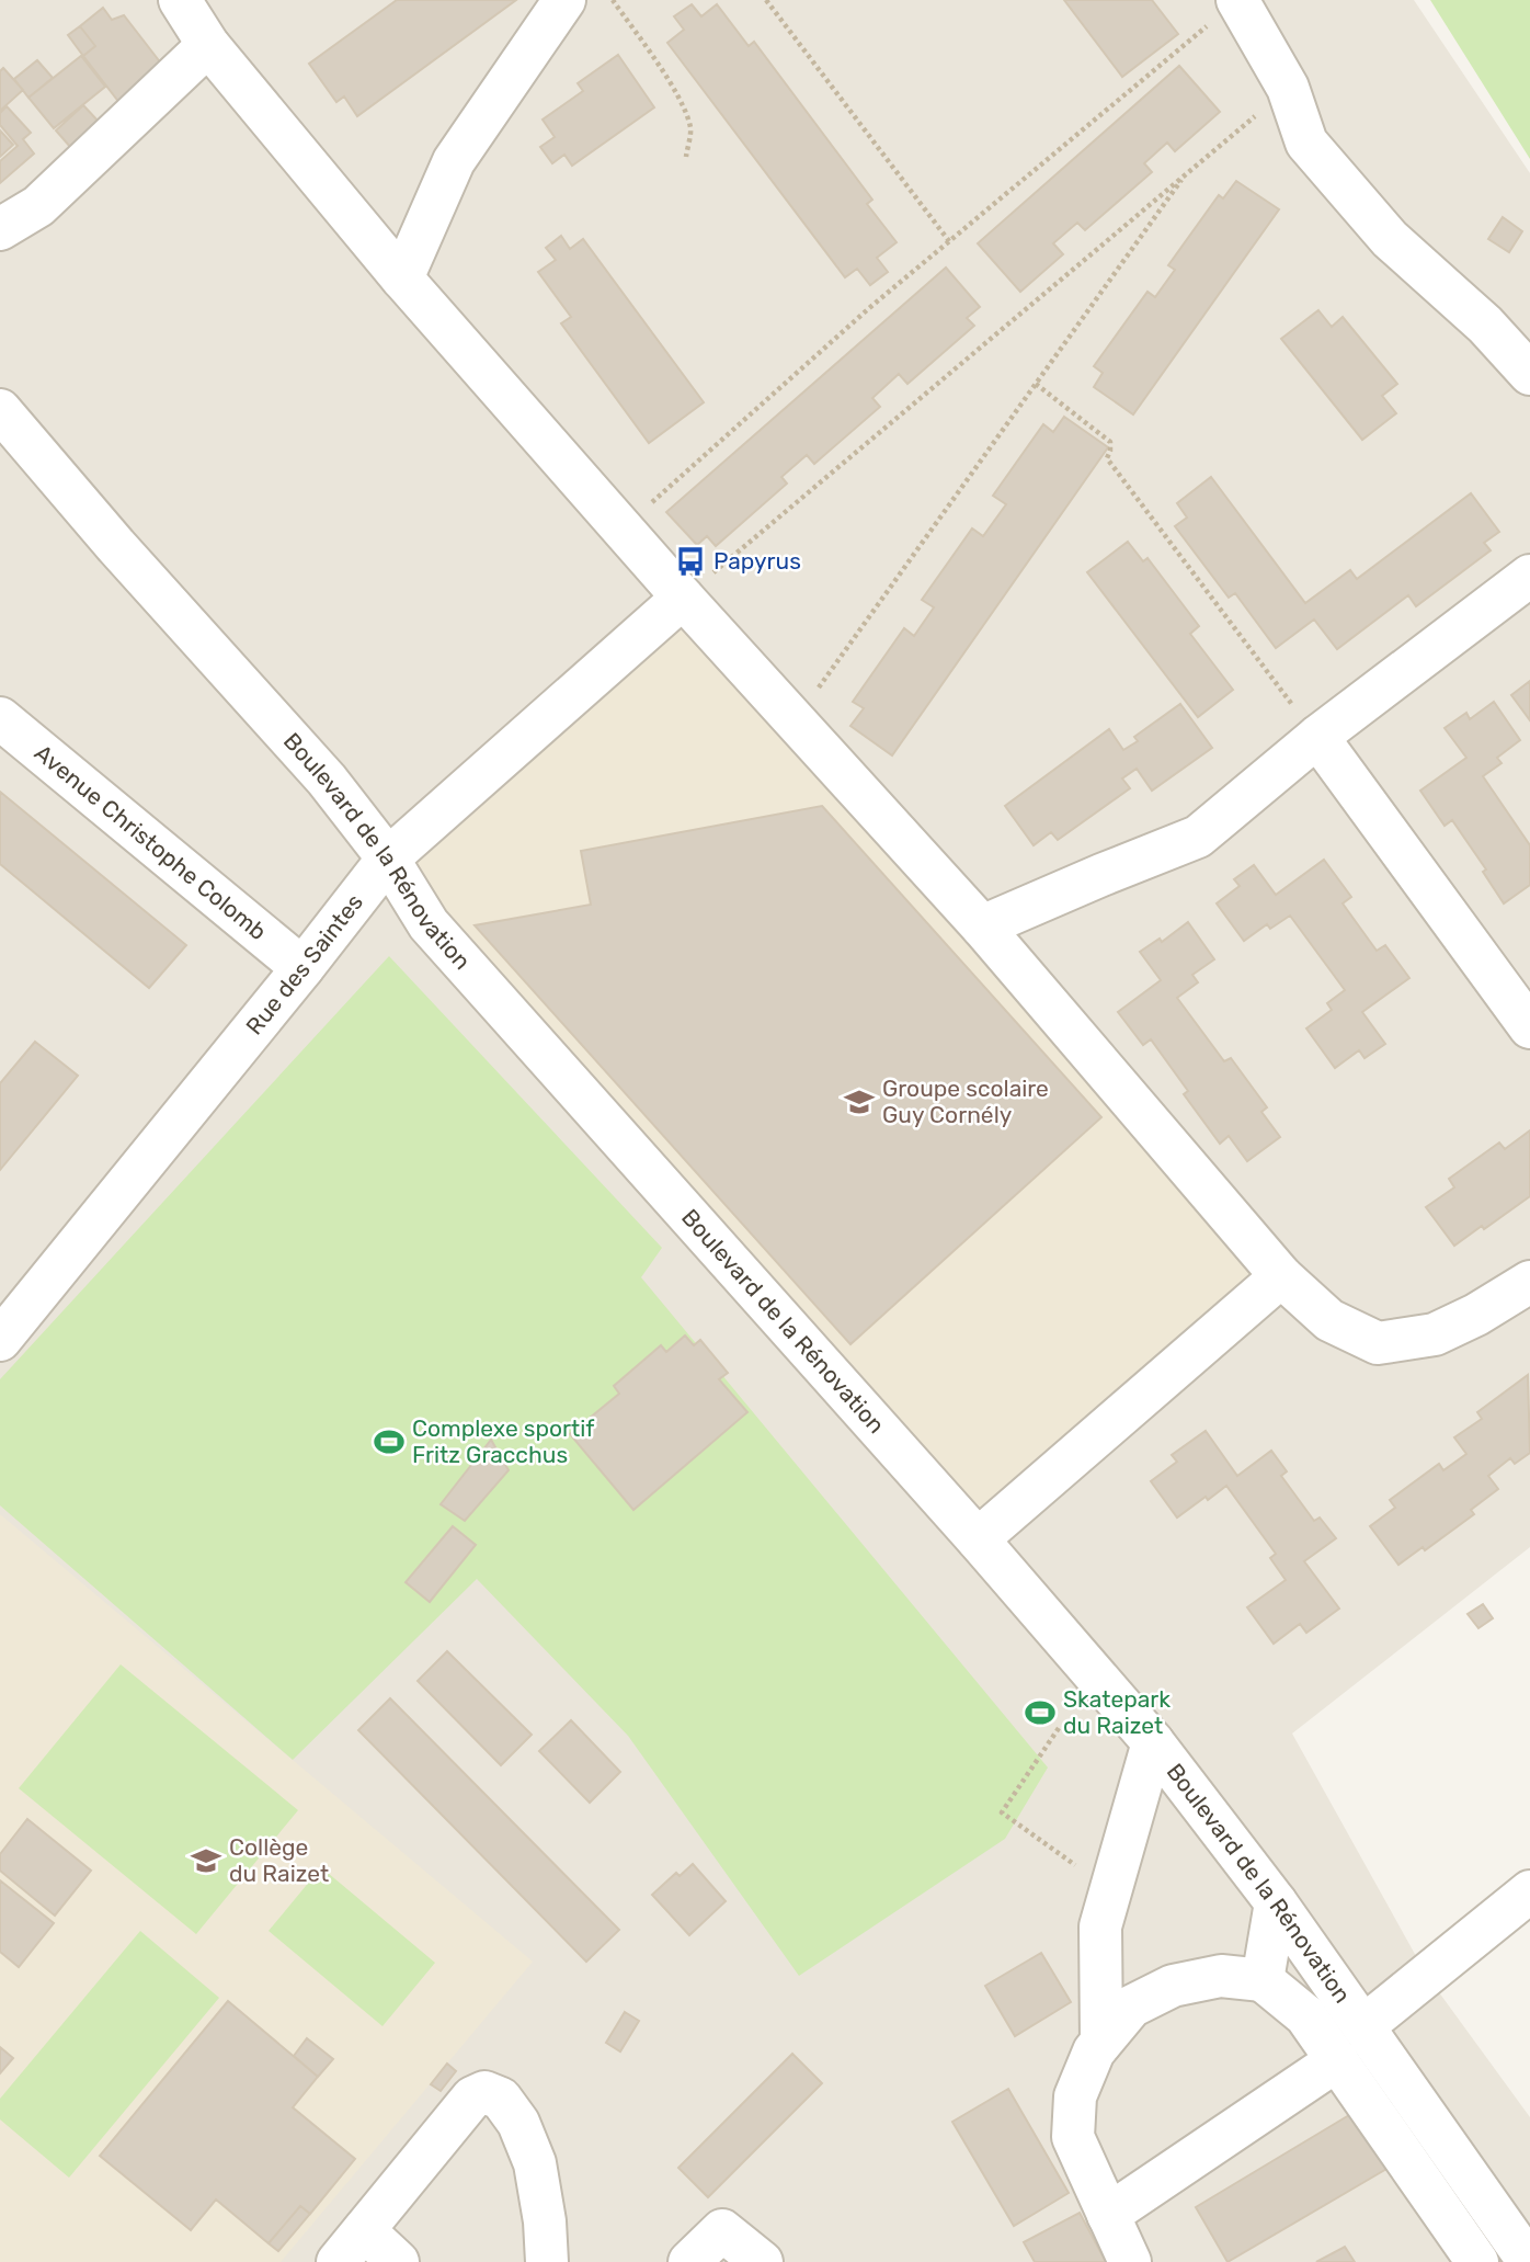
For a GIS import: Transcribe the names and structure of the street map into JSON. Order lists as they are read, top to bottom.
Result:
{
  "streets": {
    "street": ["Avenue Christophe Colomb", "Boulevard de la Rénovation", "Rue des Saintes"]
  },
  "crossings": [
    ["Avenue Christophe Colomb", "Rue des Saintes"],
    ["Boulevard de la Rénovation", "Rue des Saintes"]
  ],
  "places": {
    "bus stop": ["Papyrus"],
    "school or university": ["Groupe scolaire Guy Cornély", "Collège du Raizet"],
    "sports": ["Complexe sportif Fritz Gracchus", "Skatepark du Raizet"]
  }
}
